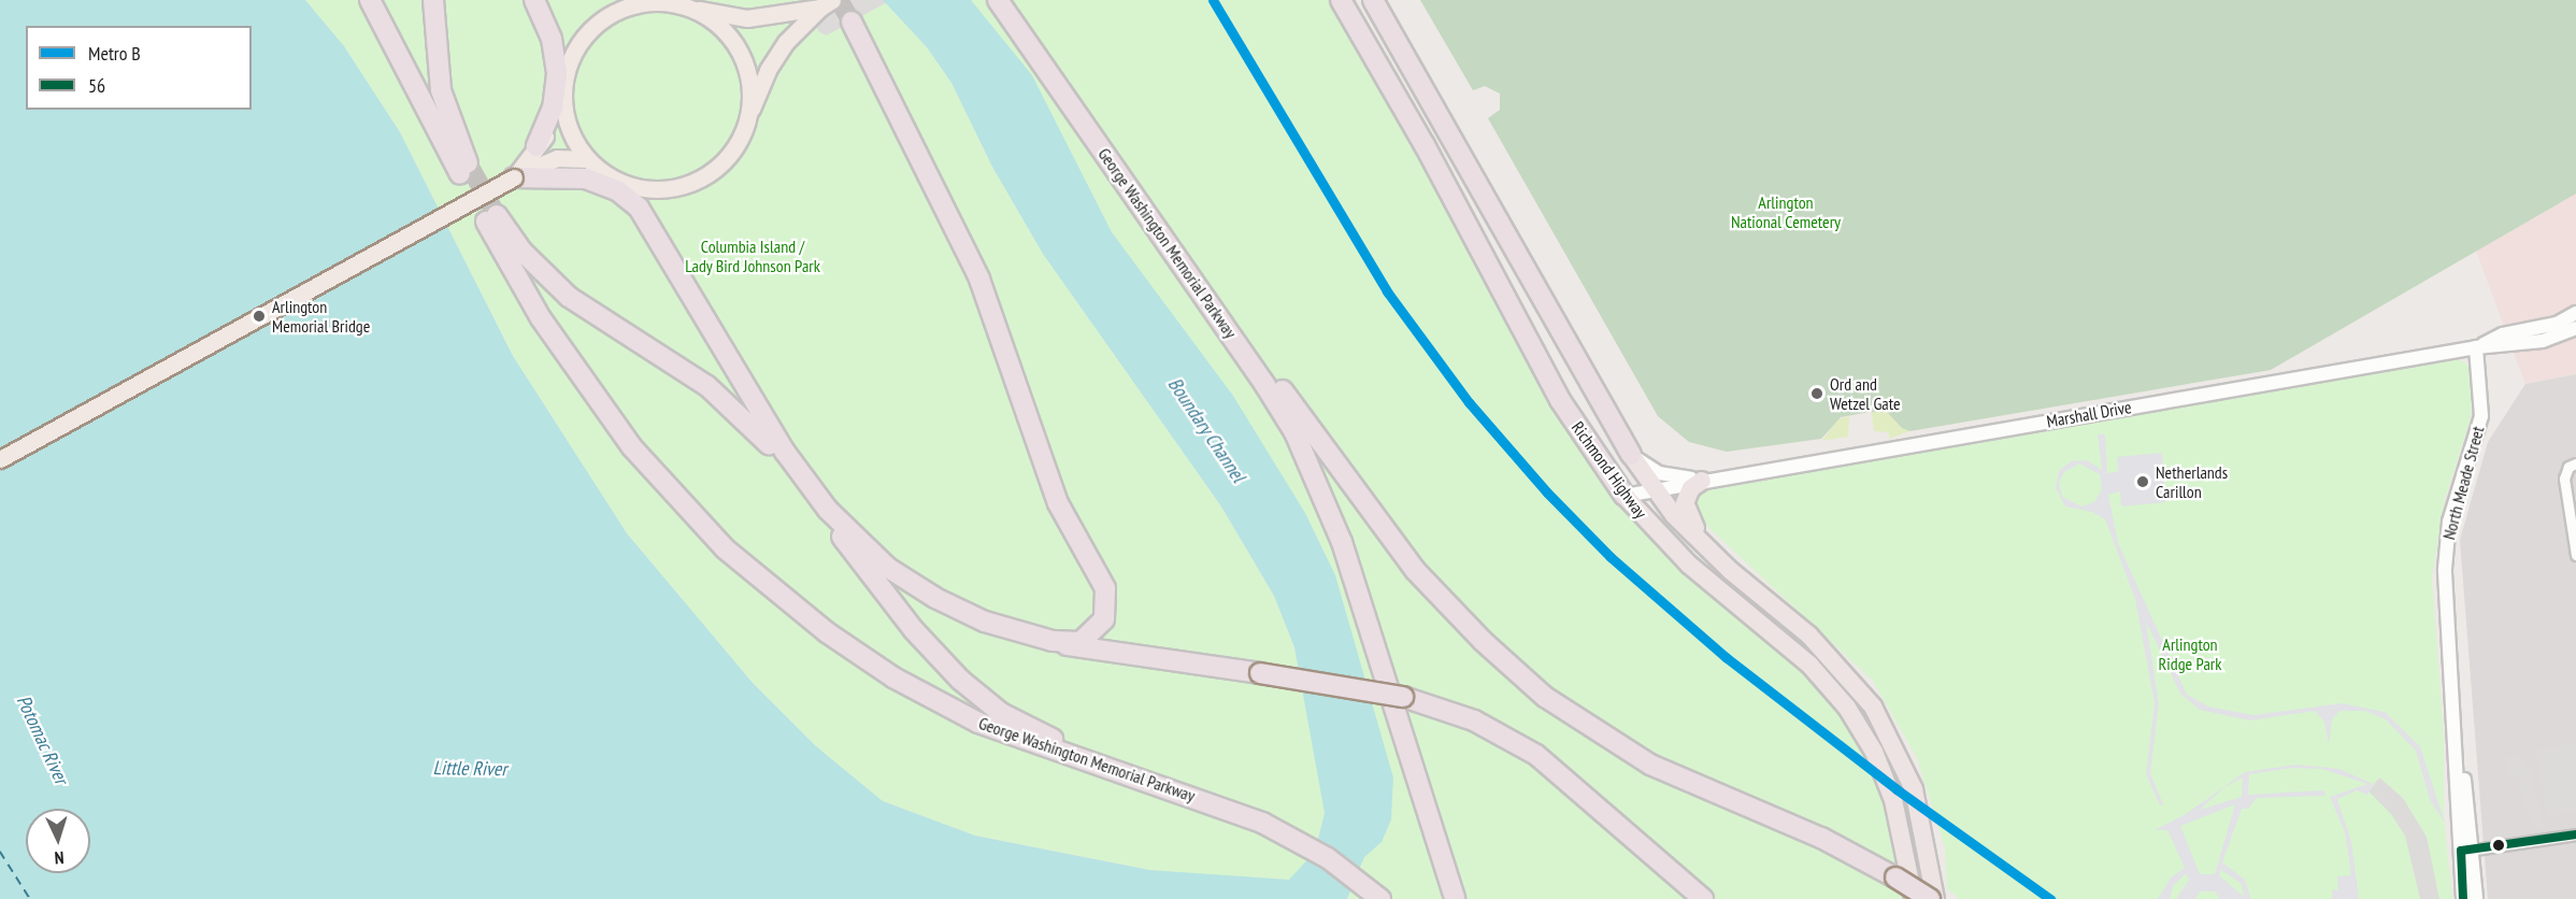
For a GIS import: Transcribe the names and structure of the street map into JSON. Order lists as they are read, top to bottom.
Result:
{
  "streets": {
    "highway": ["George Washington Memorial Parkway", "Richmond Highway"],
    "street": ["Marshall Drive", "North Meade Street"]
  },
  "crossings": [
    ["Marshall Drive", "Richmond Highway"],
    ["Marshall Drive", "North Meade Street"]
  ],
  "water": ["Boundary Channel", "Potomac River", "Little River"],
  "parks": ["Arlington National Cemetery", "Columbia Island / Lady Bird Johnson Park", "Arlington Ridge Park"],
  "places": ["Arlington Memorial Bridge", "Ord and Wetzel Gate", "Netherlands Carillon"],
  "lines": ["metro line B", "transit line 56"],
  "legend": ["Metro B", "56"],
  "north": "bottom"
}
